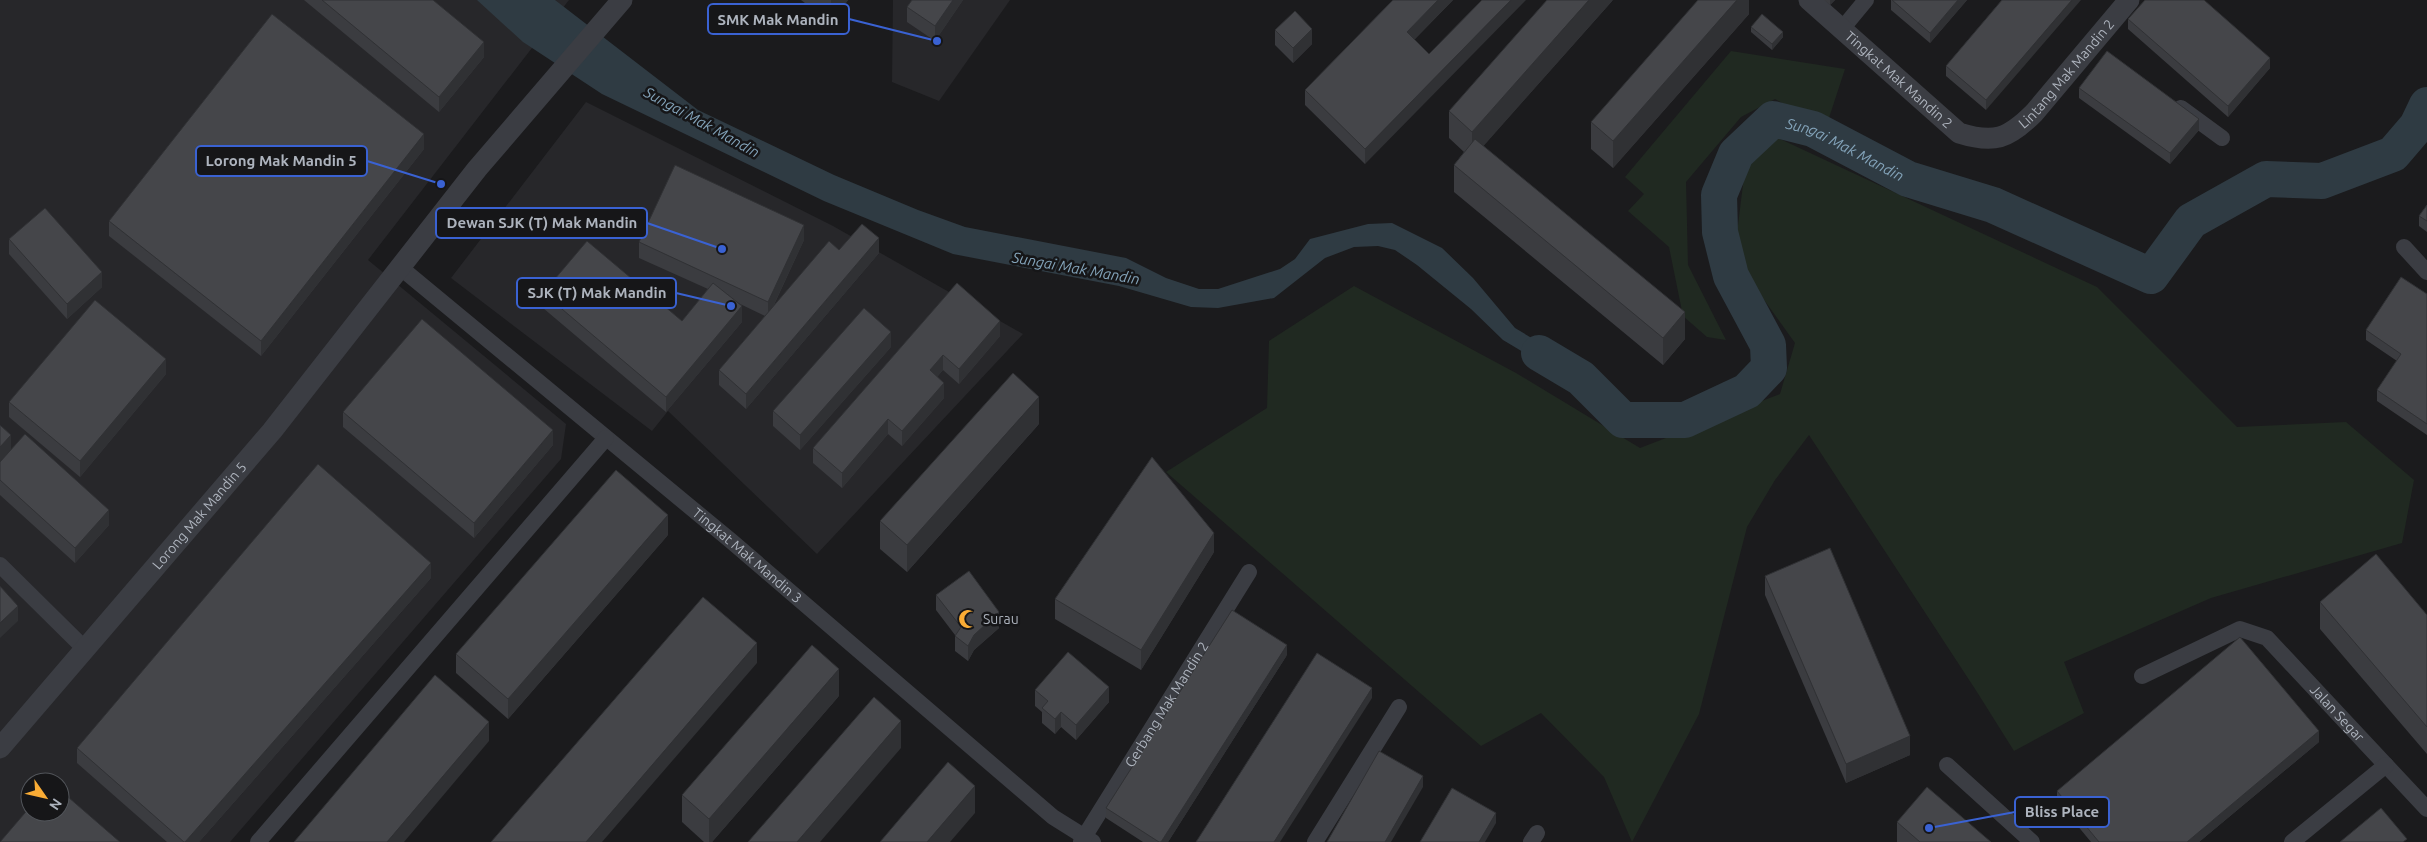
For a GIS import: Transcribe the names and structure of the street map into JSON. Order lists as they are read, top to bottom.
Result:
{
  "streets": {
    "street": [
      "Lintang Mak Mandin 2",
      "Tingkat Mak Mandin 2",
      "Lorong Mak Mandin 5",
      "Tingkat Mak Mandin 3",
      "Gerbang Mak Mandin 2",
      "Jalan Segar"
    ]
  },
  "crossings": [
    ["Lintang Mak Mandin 2", "Tingkat Mak Mandin 2"],
    ["Lorong Mak Mandin 5", "Tingkat Mak Mandin 3"],
    ["Tingkat Mak Mandin 3", "Gerbang Mak Mandin 2"]
  ],
  "water": ["Sungai Mak Mandin"],
  "places": {
    "other": [
      "SMK Mak Mandin",
      "Lorong Mak Mandin 5",
      "Dewan SJK (T) Mak Mandin",
      "SJK (T) Mak Mandin",
      "Bliss Place"
    ],
    "mosque": ["Surau"]
  },
  "north": "bottom right"
}
